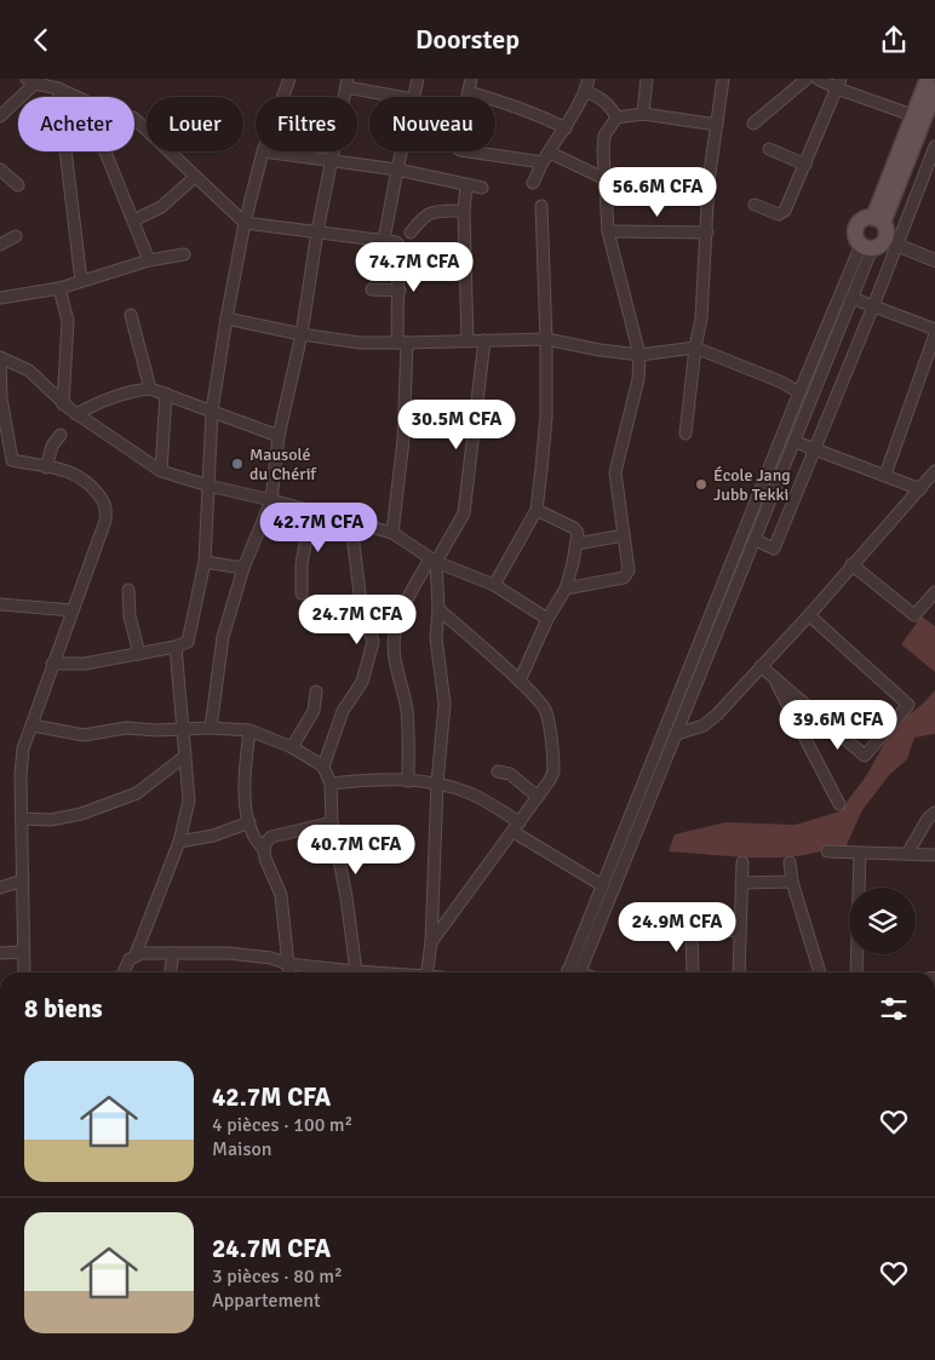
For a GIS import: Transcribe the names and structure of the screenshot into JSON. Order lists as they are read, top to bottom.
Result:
{
  "places": ["Mausolé du Chérif", "École Jang Jubb Tekki"],
  "page": {
    "header": "Doorstep",
    "chip": [
      "Acheter",
      "Louer",
      "Filtres",
      "Nouveau"
    ],
    "price": [
      "56.6M CFA",
      "74.7M CFA",
      "30.5M CFA",
      "42.7M CFA",
      "24.7M CFA",
      "39.6M CFA",
      "40.7M CFA",
      "24.9M CFA"
    ],
    "heading": "8 biens",
    "list": [
      {
        "name": "42.7M CFA",
        "note": "4 pièces · 100 m² · Maison"
      },
      {
        "name": "24.7M CFA",
        "note": "3 pièces · 80 m² · Appartement"
      }
    ]
  }
}
